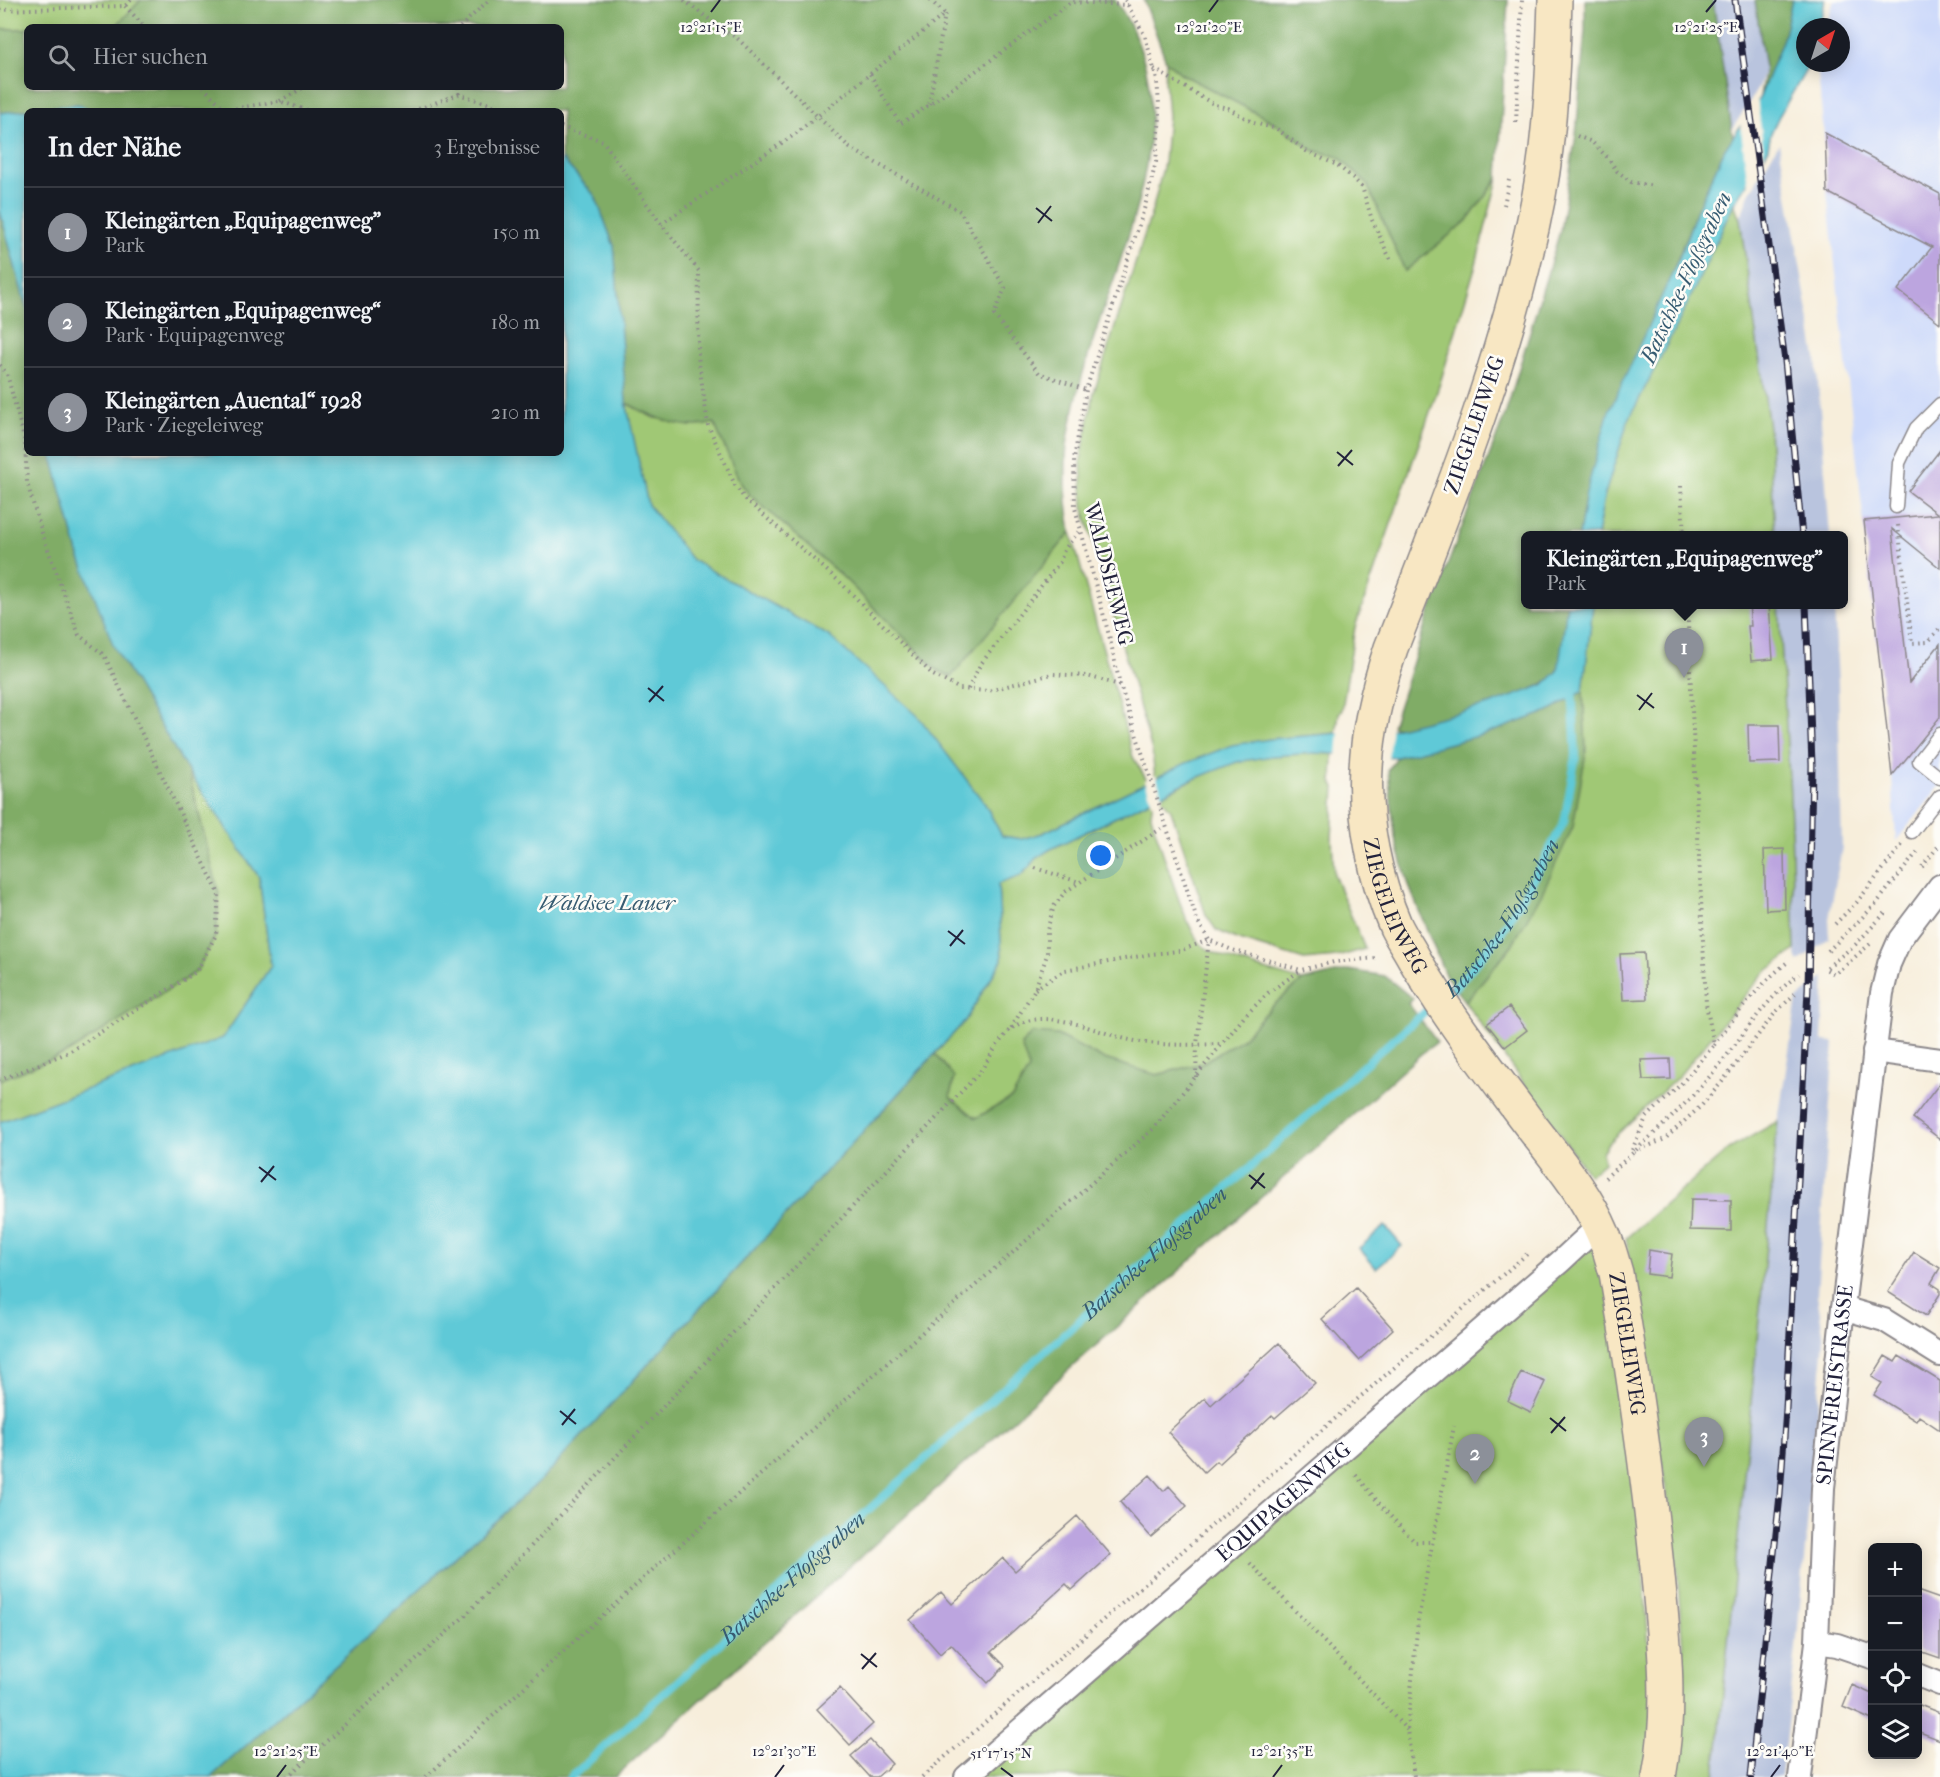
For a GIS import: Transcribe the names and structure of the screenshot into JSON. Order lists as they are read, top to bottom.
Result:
{
  "streets": {
    "main road": ["ZIEGELEIWEG"],
    "street": ["SPINNEREISTRASSE", "EQUIPAGENWEG"],
    "path": ["WALDSEEWEG"]
  },
  "crossings": [
    ["ZIEGELEIWEG", "EQUIPAGENWEG"]
  ],
  "water": ["Batschke‐Floßgraben", "Waldsee Lauer"],
  "north": "top right",
  "page": {
    "search": "Hier suchen",
    "heading": ["In der Nähe", "3 Ergebnisse"],
    "list": [
      {
        "mark": "1",
        "name": "Kleingärten „Equipagenweg\"",
        "note": "Park",
        "value": "150 m"
      },
      {
        "mark": "2",
        "name": "Kleingärten „Equipagenweg“",
        "note": "Park · Equipagenweg",
        "value": "180 m"
      },
      {
        "mark": "3",
        "name": "Kleingärten „Auental“ 1928",
        "note": "Park · Ziegeleiweg",
        "value": "210 m"
      }
    ],
    "popup": ["Kleingärten „Equipagenweg\"", "Park"],
    "pins": ["1", "3", "2"],
    "map_buttons": ["+", "−"]
  },
  "coordinates": [
    "12°21'15\"E",
    "12°21'25\"E",
    "12°21'20\"E",
    "12°21'30\"E",
    "12°21'35\"E",
    "12°21'40\"E",
    "51°17'15\"N"
  ]
}
